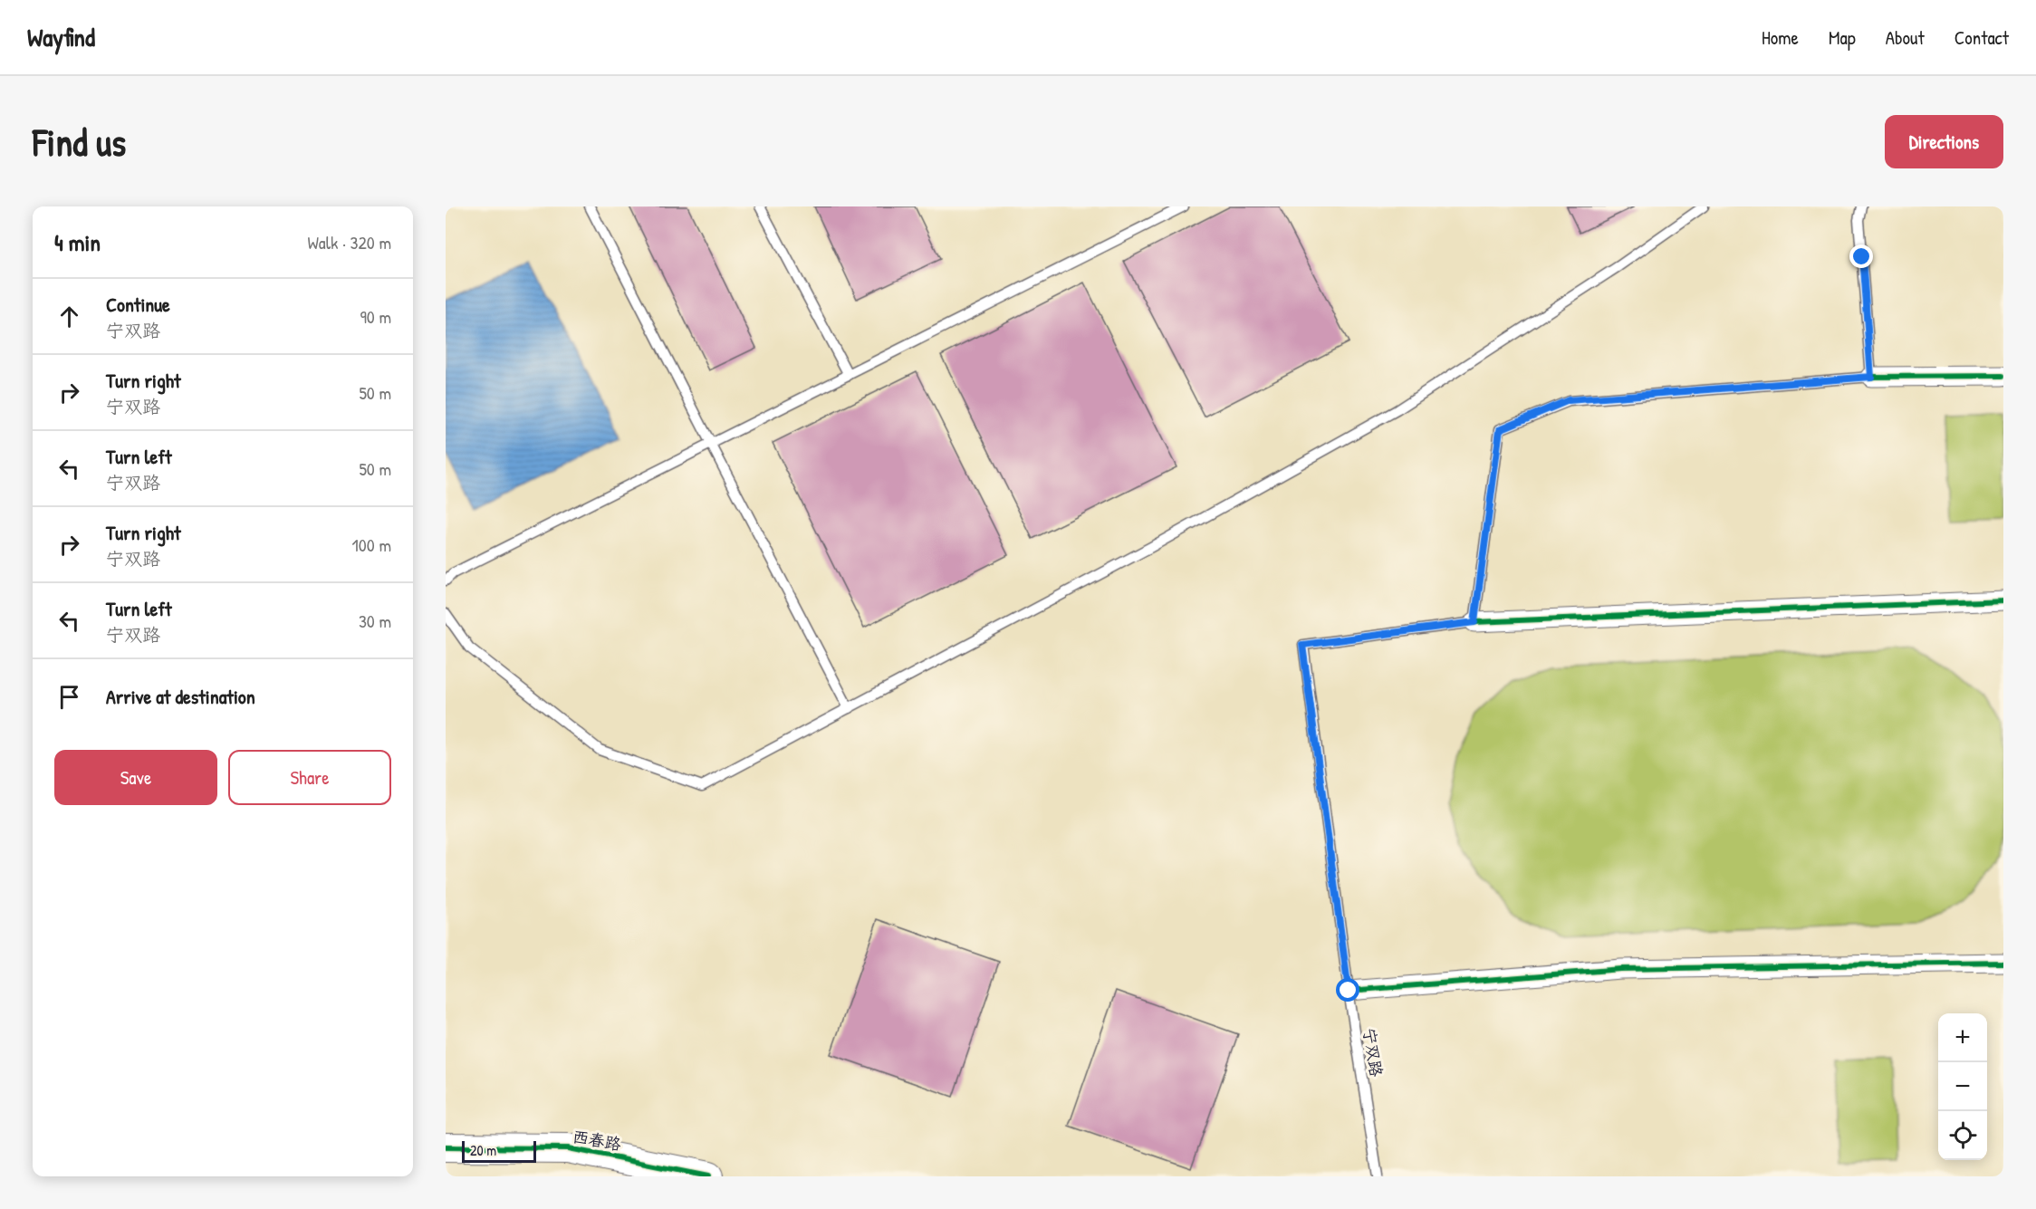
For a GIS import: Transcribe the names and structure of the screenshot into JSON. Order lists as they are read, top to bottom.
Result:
{
  "streets": {
    "street": ["西春路"],
    "lane": ["宁双路"]
  },
  "scale_bar": "20 m",
  "page": {
    "header": "Wayfind",
    "nav": [
      "Home",
      "Map",
      "About",
      "Contact"
    ],
    "buttons": [
      "Directions",
      ["Save", "Share"]
    ],
    "title": "Find us",
    "heading": ["4 min", "Walk · 320 m"],
    "list": [
      ["Continue", "宁双路", "90 m"],
      ["Turn right", "宁双路", "50 m"],
      ["Turn left", "宁双路", "50 m"],
      ["Turn right", "宁双路", "100 m"],
      ["Turn left", "宁双路", "30 m"],
      "Arrive at destination"
    ],
    "map_buttons": ["+", "−"],
    "scale": "20 m"
  }
}
